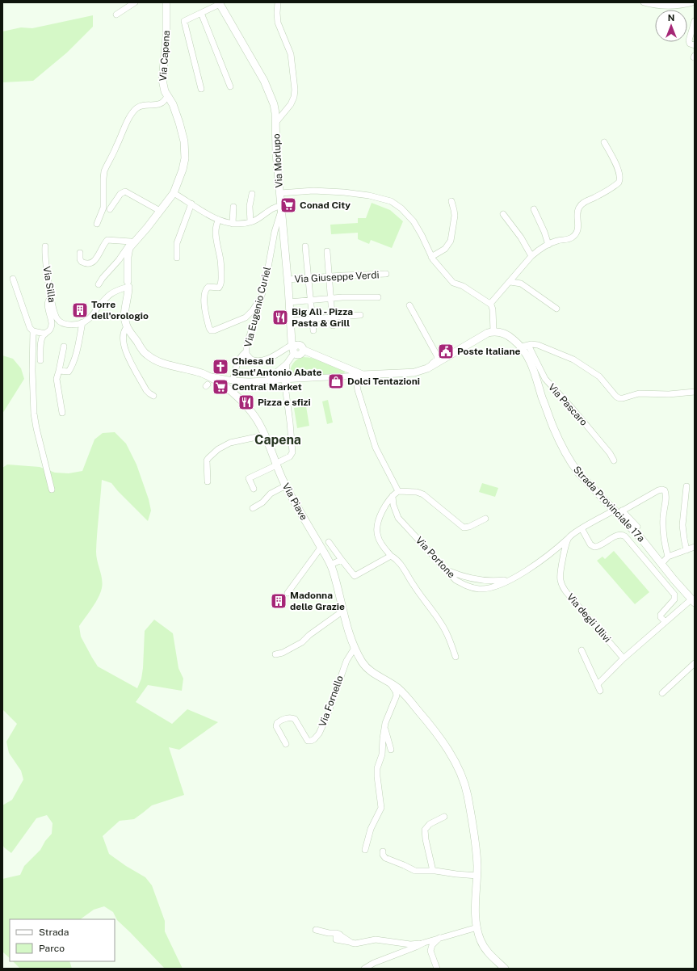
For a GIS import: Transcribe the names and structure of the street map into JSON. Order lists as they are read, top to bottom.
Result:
{
  "streets": {
    "main road": [
      "Via Capena",
      "Via Morlupo",
      "Via Piave",
      "Strada Provinciale 17a"
    ],
    "street": [
      "Via Giuseppe Verdi",
      "Via Silla",
      "Via Eugenio Curiel",
      "Via Pascaro",
      "Via Portone",
      "Via degli Ulivi",
      "Via Fornello"
    ]
  },
  "crossings": [
    ["Via Morlupo", "Via Giuseppe Verdi"],
    ["Via Morlupo", "Via Eugenio Curiel"],
    ["Via Pascaro", "Strada Provinciale 17a"],
    ["Via Piave", "Via Fornello"],
    ["Via Portone", "Via degli Ulivi"]
  ],
  "districts": ["Capena"],
  "places": {
    "supermarket": ["Conad City", "Central Market"],
    "building": ["Torre dell'orologio", "Madonna delle Grazie"],
    "restaurant": ["Big Alì - Pizza Pasta & Grill", "Pizza e sfizi"],
    "public building": ["Poste Italiane"],
    "church": ["Chiesa di Sant'Antonio Abate"],
    "shop": ["Dolci Tentazioni"]
  },
  "legend": ["Strada", "Parco"],
  "north": "top"
}
